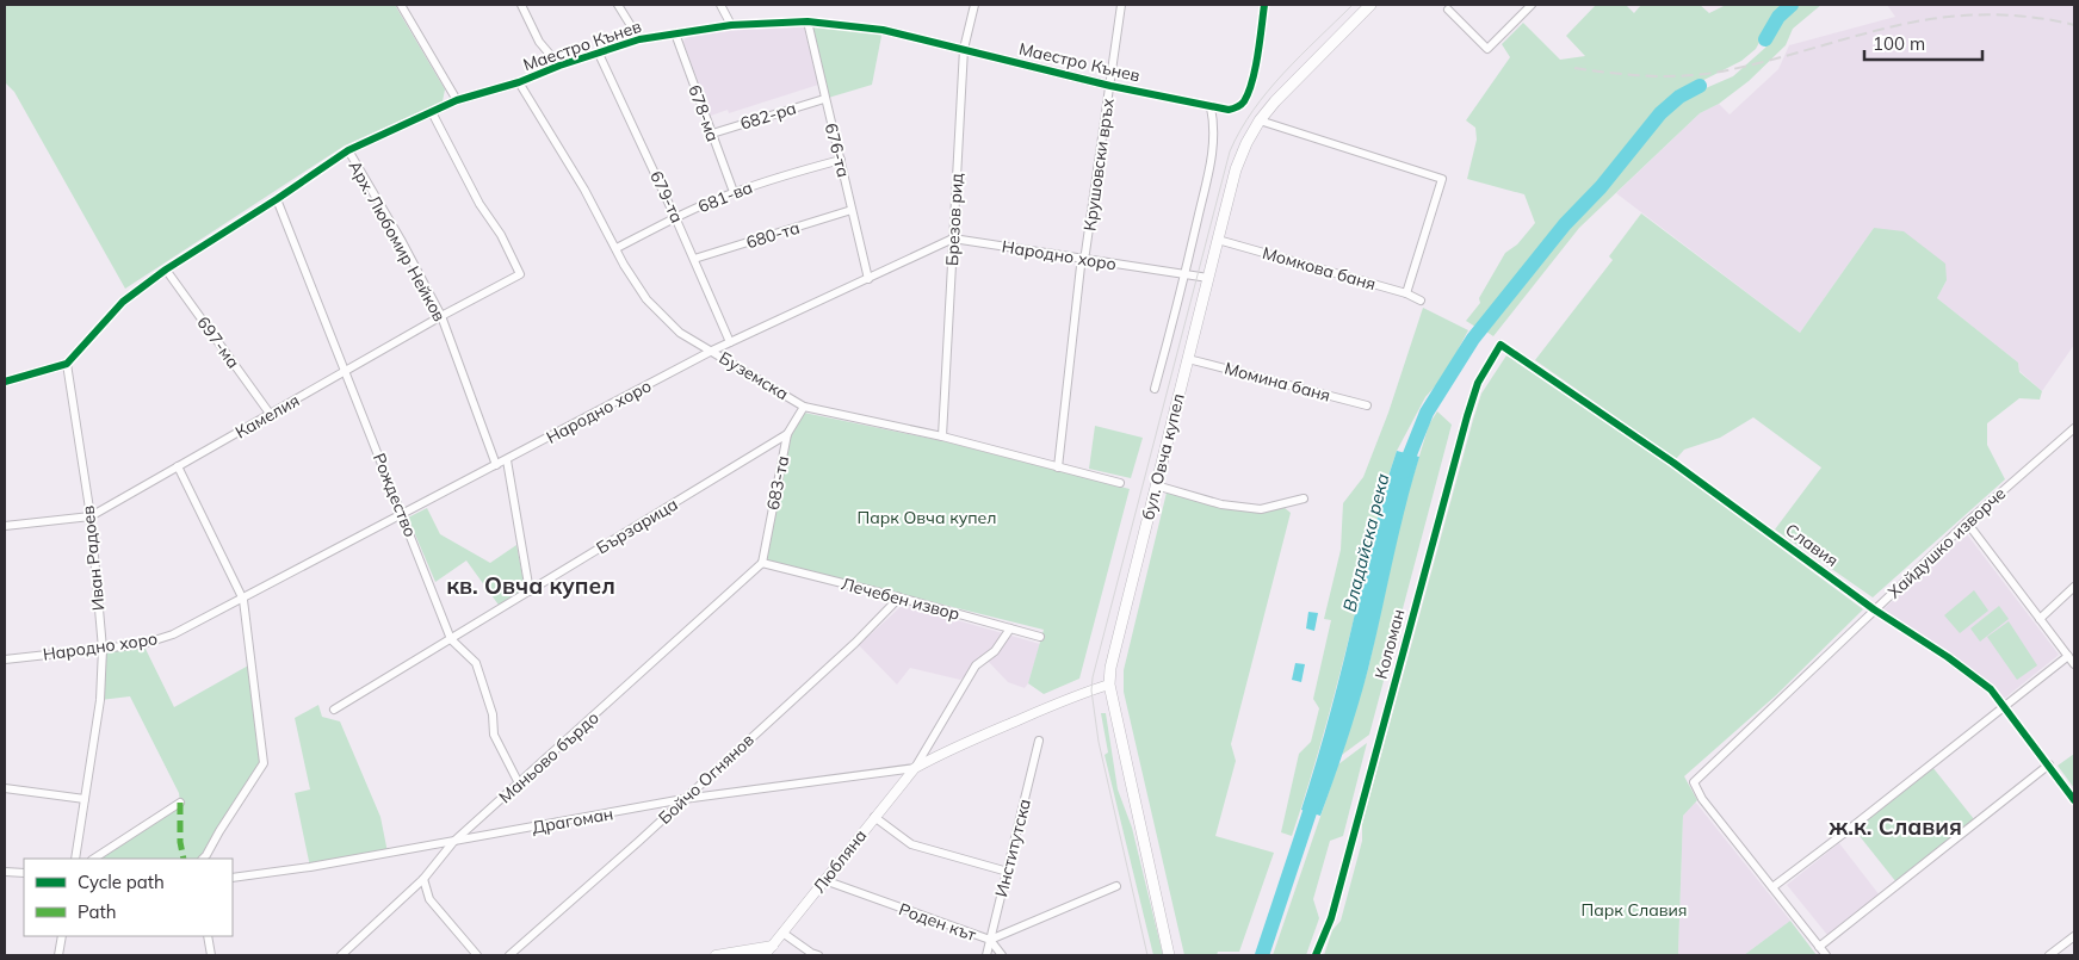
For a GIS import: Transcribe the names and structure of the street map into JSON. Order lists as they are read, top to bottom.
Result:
{
  "streets": {
    "main road": ["бул. Овча купел"],
    "street": [
      "Маестро Кънев",
      "678-ма",
      "682-ра",
      "676-та",
      "Крушовски връх",
      "679-та",
      "681-ва",
      "Брезов рид",
      "680-та",
      "Арх. Любомир Нейков",
      "Народно хоро",
      "Момкова баня",
      "697-ма",
      "Буземска",
      "Момина баня",
      "Камелия",
      "683-та",
      "Рождество",
      "Бързарица",
      "Хайдушко изворче",
      "Славия",
      "Иван Радоев",
      "Лечебен извор",
      "Коломан",
      "Маньово бърдо",
      "Бойчо Огнянов",
      "Драгоман",
      "Институтска",
      "Любляна",
      "Роден кът"
    ]
  },
  "crossings": [
    ["Маестро Кънев", "678-ма"],
    ["Маестро Кънев", "676-та"],
    ["Маестро Кънев", "Крушовски връх"],
    ["Маестро Кънев", "679-та"],
    ["Маестро Кънев", "Брезов рид"],
    ["Маестро Кънев", "Арх. Любомир Нейков"],
    ["Маестро Кънев", "697-ма"],
    ["Маестро Кънев", "Буземска"],
    ["Маестро Кънев", "Камелия"],
    ["Маестро Кънев", "Рождество"],
    ["Маестро Кънев", "Иван Радоев"],
    ["678-ма", "682-ра"],
    ["678-ма", "681-ва"],
    ["682-ра", "676-та"],
    ["676-та", "681-ва"],
    ["676-та", "680-та"],
    ["676-та", "Народно хоро"],
    ["Крушовски връх", "Народно хоро"],
    ["Крушовски връх", "Буземска"],
    ["679-та", "681-ва"],
    ["679-та", "680-та"],
    ["679-та", "Народно хоро"],
    ["681-ва", "Буземска"],
    ["Брезов рид", "Народно хоро"],
    ["Брезов рид", "Буземска"],
    ["Арх. Любомир Нейков", "Народно хоро"],
    ["Арх. Любомир Нейков", "Камелия"],
    ["Народно хоро", "Буземска"],
    ["Народно хоро", "бул. Овча купел"],
    ["Народно хоро", "Рождество"],
    ["Народно хоро", "Иван Радоев"],
    ["Момкова баня", "бул. Овча купел"],
    ["697-ма", "Камелия"],
    ["Буземска", "683-та"],
    ["Момина баня", "бул. Овча купел"],
    ["Камелия", "Рождество"],
    ["Камелия", "Иван Радоев"],
    ["бул. Овча купел", "Любляна"],
    ["683-та", "Бързарица"],
    ["683-та", "Лечебен извор"],
    ["683-та", "Маньово бърдо"],
    ["Рождество", "Бързарица"],
    ["Рождество", "Маньово бърдо"],
    ["Хайдушко изворче", "Славия"],
    ["Славия", "Коломан"],
    ["Лечебен извор", "Маньово бърдо"],
    ["Лечебен извор", "Бойчо Огнянов"],
    ["Лечебен извор", "Любляна"],
    ["Маньово бърдо", "Драгоман"],
    ["Бойчо Огнянов", "Драгоман"],
    ["Драгоман", "Любляна"],
    ["Институтска", "Роден кът"],
    ["Любляна", "Роден кът"]
  ],
  "districts": ["кв. Овча купел", "ж.к. Славия"],
  "water": ["Владайска река"],
  "parks": ["Парк Овча купел", "Парк Славия"],
  "legend": ["Cycle path", "Path"],
  "scale_bar": "100 m"
}
